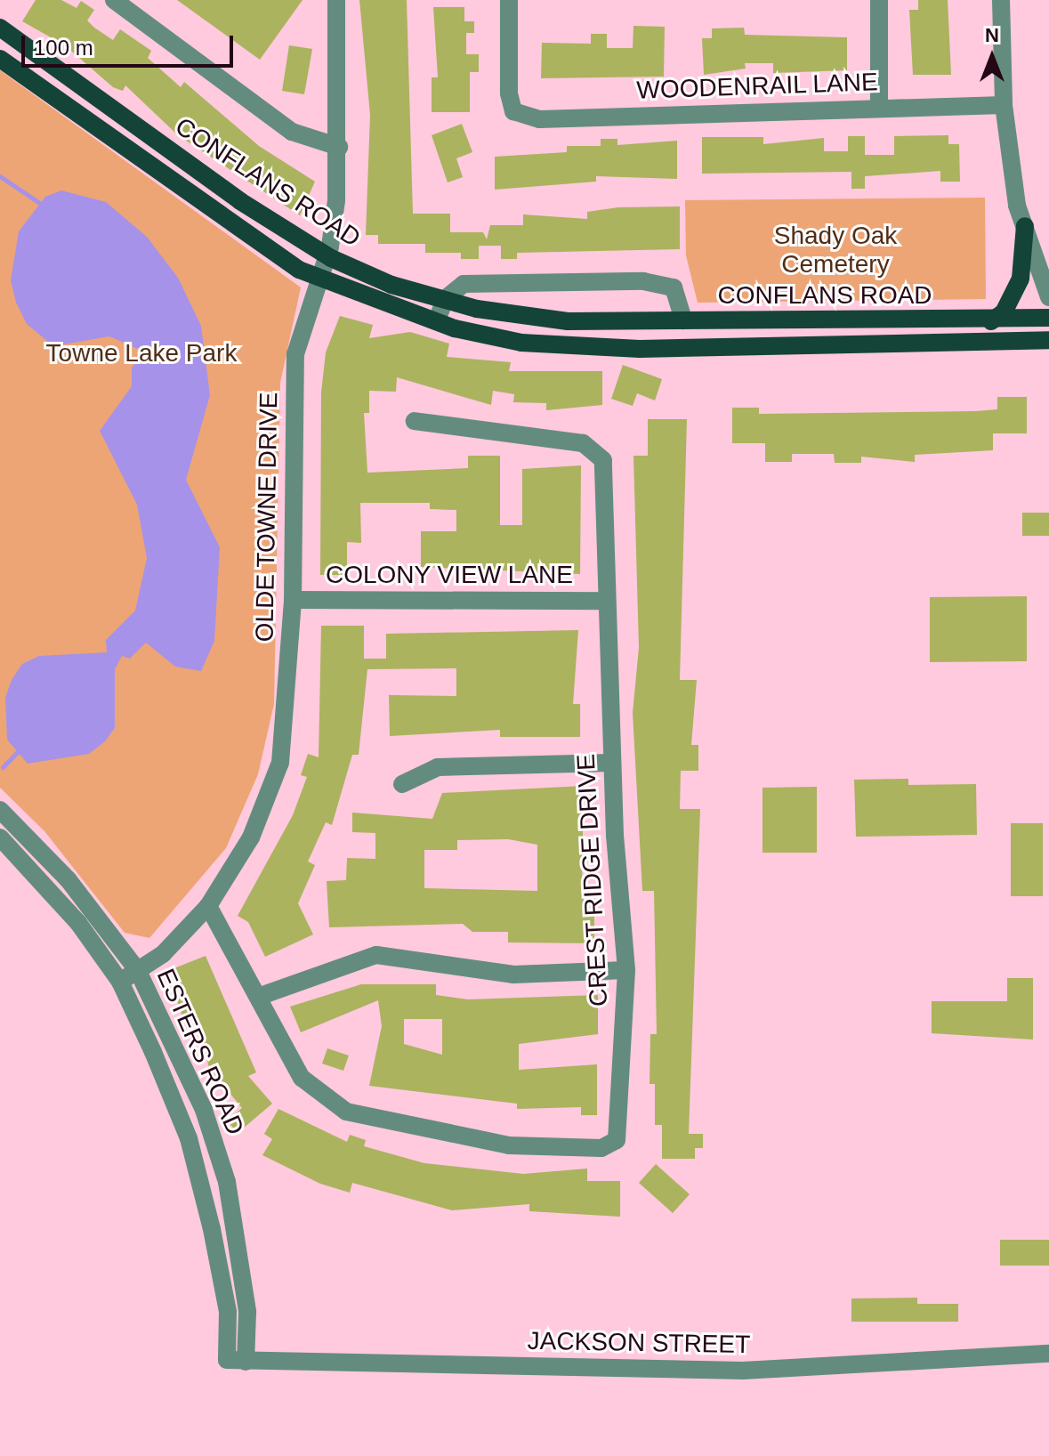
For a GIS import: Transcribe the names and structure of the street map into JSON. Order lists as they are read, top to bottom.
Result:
{
  "streets": {
    "main road": ["CONFLANS ROAD"],
    "street": [
      "WOODENRAIL LANE",
      "OLDE TOWNE DRIVE",
      "COLONY VIEW LANE",
      "CREST RIDGE DRIVE",
      "ESTERS ROAD",
      "JACKSON STREET"
    ]
  },
  "crossings": [
    ["CONFLANS ROAD", "OLDE TOWNE DRIVE"],
    ["OLDE TOWNE DRIVE", "COLONY VIEW LANE"],
    ["OLDE TOWNE DRIVE", "CREST RIDGE DRIVE"],
    ["OLDE TOWNE DRIVE", "ESTERS ROAD"],
    ["COLONY VIEW LANE", "CREST RIDGE DRIVE"],
    ["ESTERS ROAD", "JACKSON STREET"]
  ],
  "parks": ["Shady Oak Cemetery", "Towne Lake Park"],
  "scale_bar": "100 m",
  "north": "top"
}
